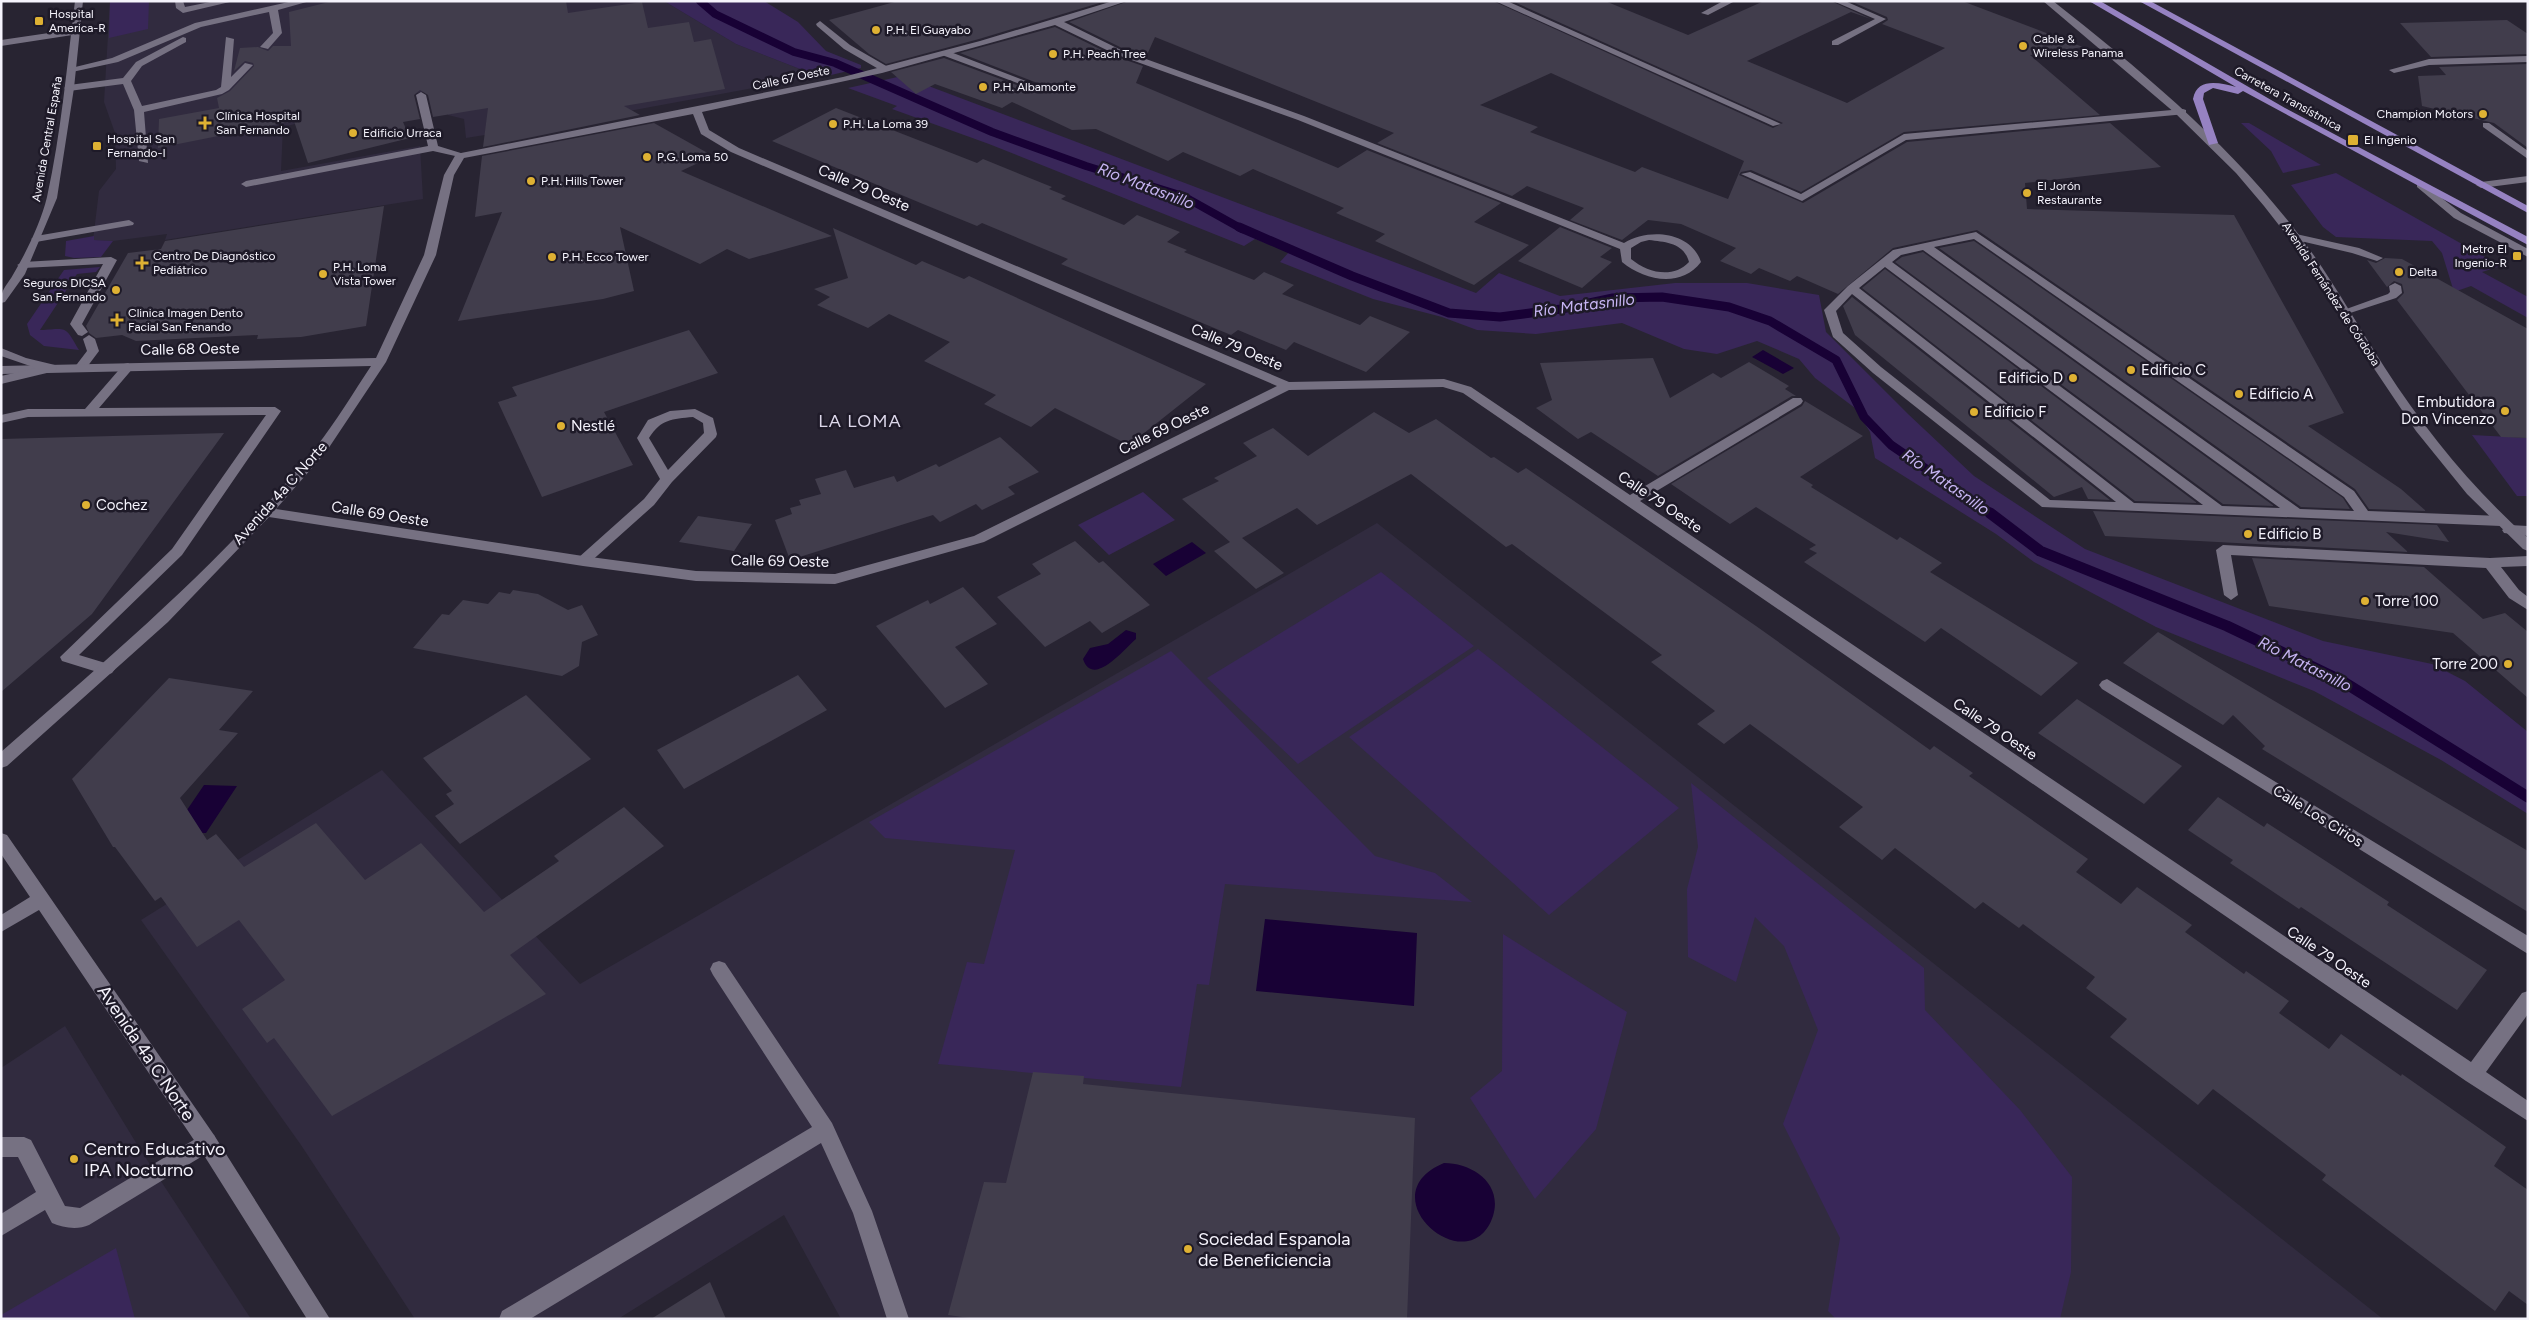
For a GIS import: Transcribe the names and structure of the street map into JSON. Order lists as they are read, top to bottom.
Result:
{
  "streets": {
    "main road": ["Carretera Transístmica"],
    "street": [
      "Calle 67 Oeste",
      "Avenida Central España",
      "Calle 79 Oeste",
      "Avenida Fernández de Córdoba",
      "Calle 68 Oeste",
      "Calle 69 Oeste",
      "Avenida 4a C Norte",
      "Calle Los Cirios"
    ]
  },
  "crossings": [
    ["Calle 67 Oeste", "Calle 79 Oeste"],
    ["Calle 67 Oeste", "Avenida 4a C Norte"],
    ["Calle 79 Oeste", "Calle 69 Oeste"],
    ["Calle 68 Oeste", "Avenida 4a C Norte"],
    ["Calle 69 Oeste", "Avenida 4a C Norte"]
  ],
  "districts": ["LA LOMA"],
  "water": ["Río Matasnillo"],
  "places": {
    "transit": [
      "Hospital America-R",
      "El Ingenio",
      "Hospital San Fernando-I",
      "Metro El Ingenio-R"
    ],
    "other": [
      "P.H. El Guayabo",
      "Cable & Wireless Panama",
      "P.H. Peach Tree",
      "P.H. Albamonte",
      "Champion Motors",
      "P.H. La Loma 39",
      "Edificio Urraca",
      "P.G. Loma 50",
      "P.H. Hills Tower",
      "El Jorón Restaurante",
      "P.H. Ecco Tower",
      "Delta",
      "P.H. Loma Vista Tower",
      "Seguros DICSA San Fernando",
      "Edificio C",
      "Edificio D",
      "Edificio A",
      "Embutidora Don Vincenzo",
      "Edificio F",
      "Nestlé",
      "Cochez",
      "Edificio B",
      "Torre 100",
      "Torre 200",
      "Centro Educativo IPA Nocturno",
      "Sociedad Espanola de Beneficiencia"
    ],
    "health": ["Clínica Hospital San Fernando", "Centro De Diagnóstico Pediátrico", "Clinica Imagen Dento Facial San Fenando"]
  }
}
